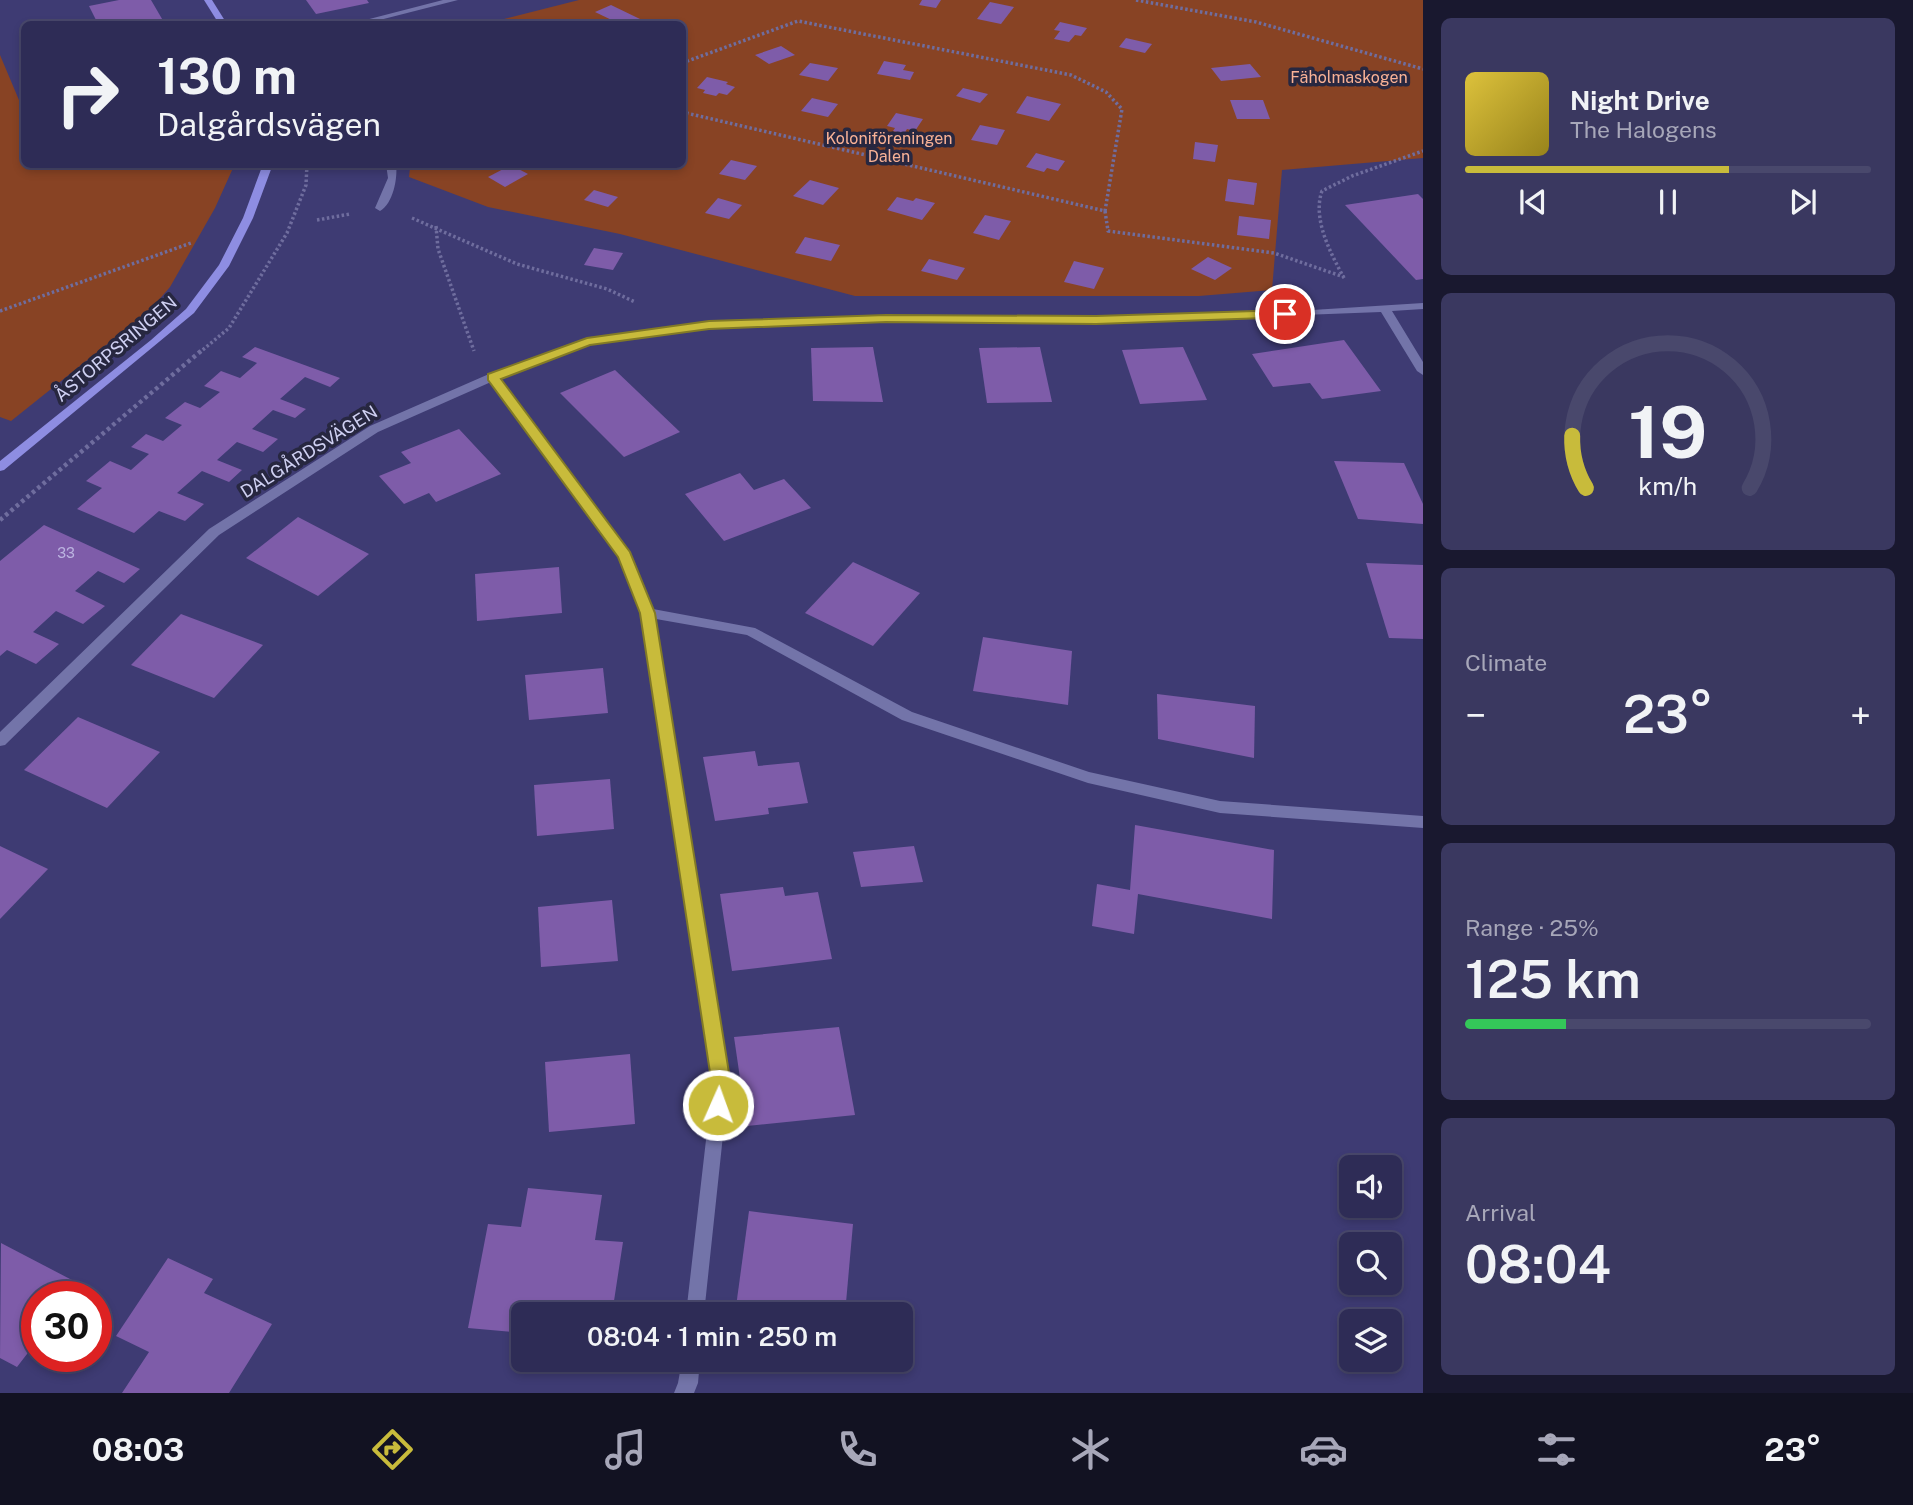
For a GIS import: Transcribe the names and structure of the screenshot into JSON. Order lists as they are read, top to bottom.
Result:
{
  "streets": {
    "street": ["ÅSTORPSRINGEN", "DALGÅRDSVÄGEN"]
  },
  "parks": ["Fäholmaskogen", "Koloniföreningen Dalen"],
  "house_numbers": ["33"],
  "page": {
    "turn": ["130 m", "Dalgårdsvägen"],
    "song": ["Night Drive", "The Halogens"],
    "tile": [
      "Climate",
      ["Range · 25%", "125 km"],
      ["Arrival", "08:04"]
    ],
    "heat": ["−", "23°", "+"],
    "limit": "30",
    "trip": "08:04 · 1 min · 250 m",
    "tabs": ["08:03", "23°"],
    "gauge": ["19", "km/h"]
  }
}
